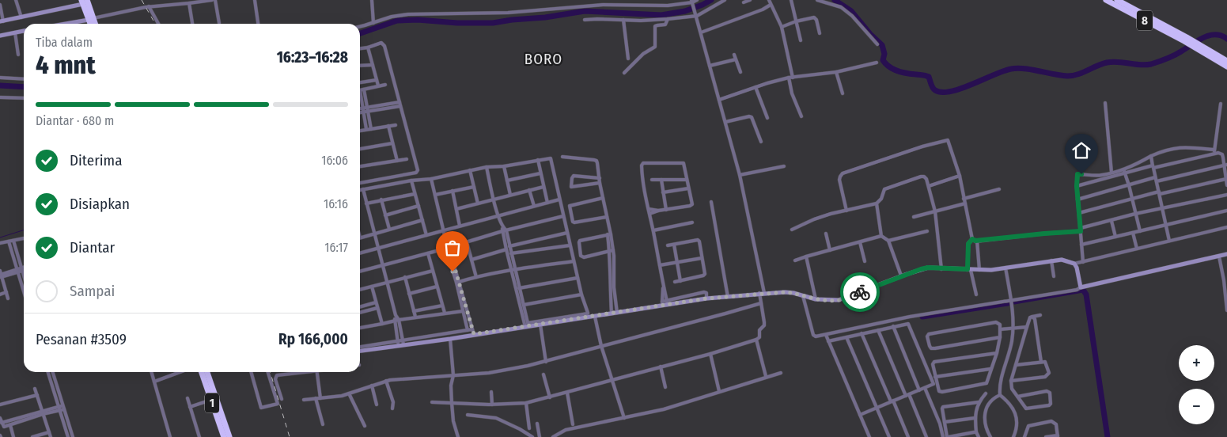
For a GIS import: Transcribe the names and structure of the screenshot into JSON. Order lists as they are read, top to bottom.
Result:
{
  "streets": {
    "highway": ["8", "1"]
  },
  "districts": ["BORO"],
  "page": {
    "heading": ["4 mnt", "Tiba dalam", "16:23–16:28"],
    "panel": ["Pesanan #3509", "Rp 166,000"],
    "bar": "Diantar · 680 m",
    "list": [
      ["Diterima", "16:06"],
      ["Disiapkan", "16:16"],
      ["Diantar", "16:17"],
      "Sampai"
    ],
    "map_buttons": ["+", "−"]
  }
}
